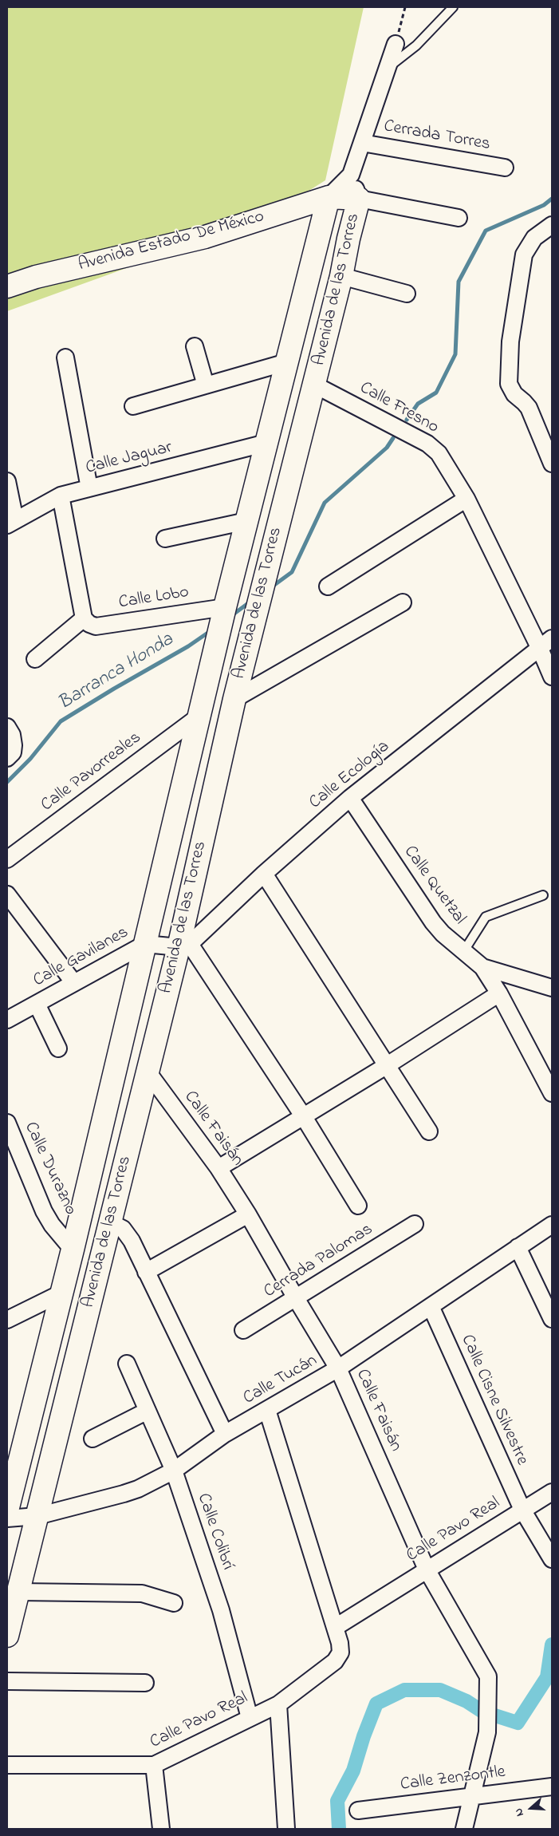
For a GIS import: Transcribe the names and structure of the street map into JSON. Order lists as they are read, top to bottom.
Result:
{
  "streets": {
    "main road": ["Avenida Estado De México", "Avenida de las Torres"],
    "street": [
      "Cerrada Torres",
      "Calle Fresno",
      "Calle Jaguar",
      "Calle Lobo",
      "Calle Pavorreales",
      "Calle Ecología",
      "Calle Quetzal",
      "Calle Gavilanes",
      "Calle Faisán",
      "Calle Durazno",
      "Cerrada Palomas",
      "Calle Tucán",
      "Calle Cisne Silvestre",
      "Calle Pavo Real",
      "Calle Colibrí",
      "Calle Zenzontle"
    ]
  },
  "crossings": [
    ["Avenida Estado De México", "Avenida de las Torres"],
    ["Avenida de las Torres", "Calle Fresno"],
    ["Avenida de las Torres", "Calle Jaguar"],
    ["Avenida de las Torres", "Calle Lobo"],
    ["Avenida de las Torres", "Calle Pavorreales"],
    ["Avenida de las Torres", "Calle Ecología"],
    ["Avenida de las Torres", "Calle Gavilanes"],
    ["Avenida de las Torres", "Calle Faisán"],
    ["Avenida de las Torres", "Calle Durazno"],
    ["Avenida de las Torres", "Calle Tucán"],
    ["Calle Fresno", "Calle Ecología"],
    ["Calle Ecología", "Calle Quetzal"],
    ["Calle Ecología", "Calle Gavilanes"],
    ["Calle Faisán", "Cerrada Palomas"],
    ["Calle Faisán", "Calle Tucán"],
    ["Calle Faisán", "Calle Pavo Real"],
    ["Calle Faisán", "Calle Zenzontle"],
    ["Calle Tucán", "Calle Cisne Silvestre"],
    ["Calle Tucán", "Calle Colibrí"],
    ["Calle Cisne Silvestre", "Calle Pavo Real"],
    ["Calle Pavo Real", "Calle Colibrí"]
  ],
  "water": ["Barranca Honda"],
  "north": "left"
}
